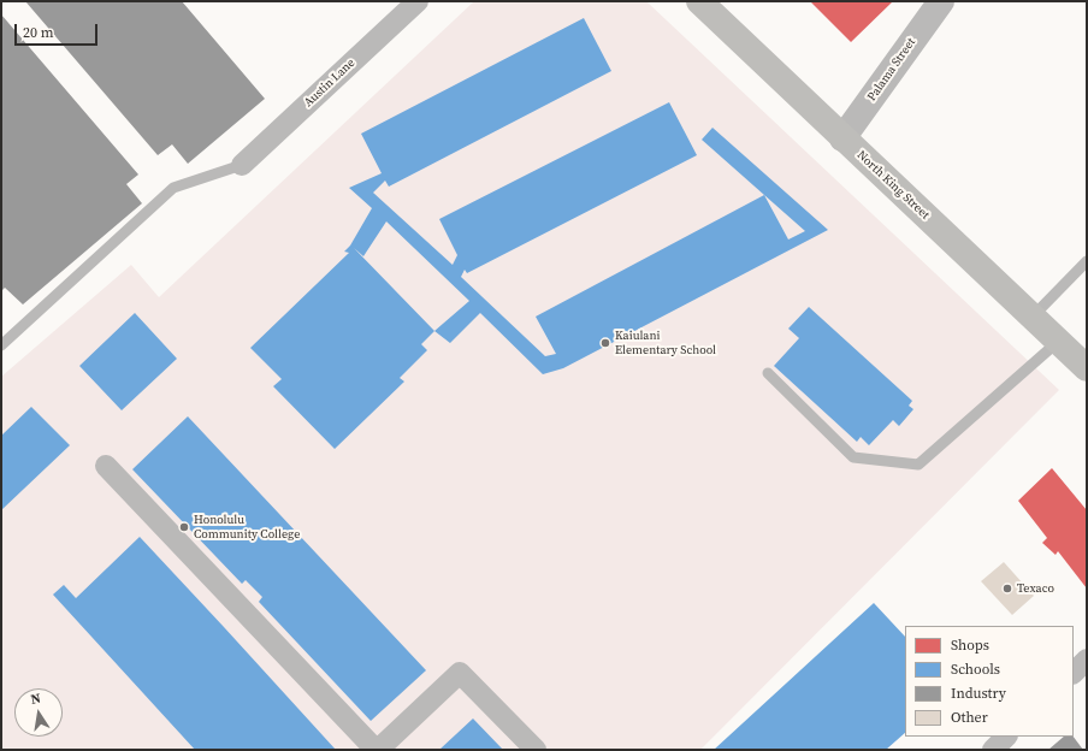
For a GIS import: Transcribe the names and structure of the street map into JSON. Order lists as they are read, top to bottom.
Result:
{
  "streets": {
    "main road": ["North King Street"],
    "street": ["Palama Street", "Austin Lane"]
  },
  "crossings": [
    ["Palama Street", "North King Street"]
  ],
  "places": ["Kaiulani Elementary School", "Honolulu Community College", "Texaco"],
  "legend": [
    "Shops",
    "Schools",
    "Industry",
    "Other"
  ],
  "scale_bar": "20 m",
  "north": "top"
}
